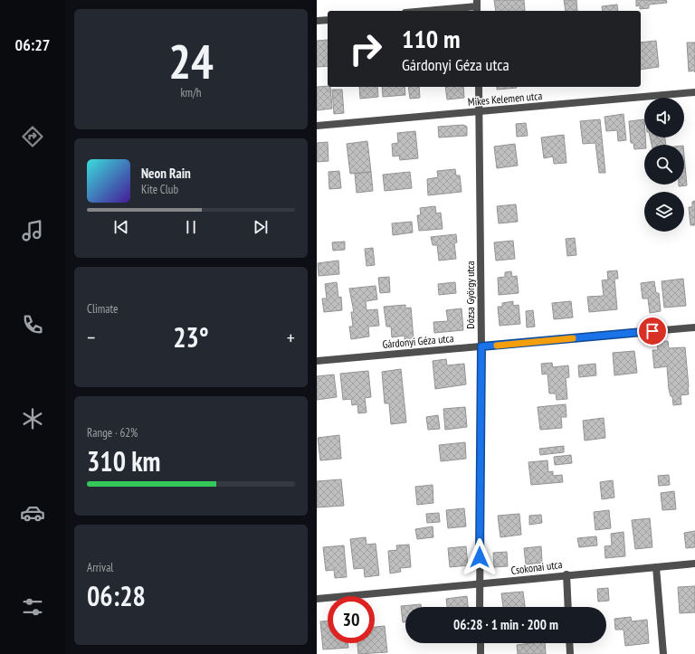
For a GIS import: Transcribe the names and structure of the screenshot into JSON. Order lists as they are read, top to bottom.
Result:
{
  "streets": {
    "street": [
      "Mikes Kelemen utca",
      "Dózsa György utca",
      "Gárdonyi Géza utca",
      "Csokonai utca"
    ]
  },
  "crossings": [
    ["Mikes Kelemen utca", "Dózsa György utca"],
    ["Dózsa György utca", "Gárdonyi Géza utca"],
    ["Dózsa György utca", "Csokonai utca"]
  ],
  "page": {
    "tabs": "06:27",
    "tile": [
      ["24", "km/h"],
      "Climate",
      ["Range · 62%", "310 km"],
      ["Arrival", "06:28"]
    ],
    "turn": ["110 m", "Gárdonyi Géza utca"],
    "song": ["Neon Rain", "Kite Club"],
    "heat": ["−", "23°", "+"],
    "limit": "30",
    "trip": "06:28 · 1 min · 200 m"
  }
}
